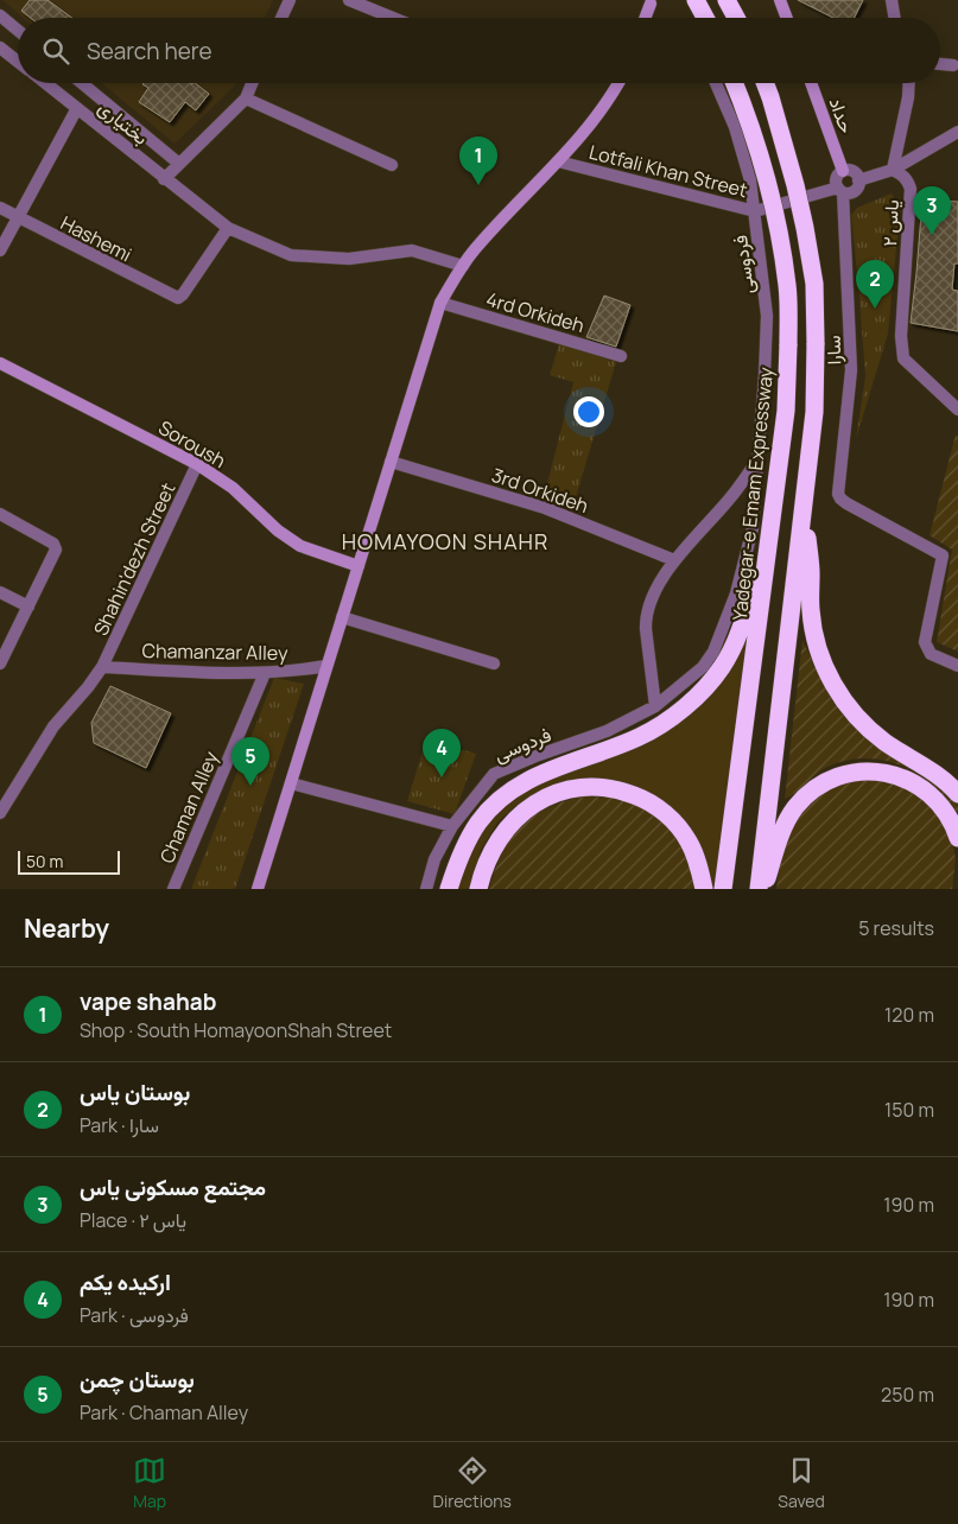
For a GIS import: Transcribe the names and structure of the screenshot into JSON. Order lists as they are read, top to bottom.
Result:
{
  "streets": {
    "highway": ["Yadegar-e Emam Expressway"],
    "street": [
      "حداد",
      "بختیاری",
      "Lotfali Khan Street",
      "یاس ۲",
      "Hashemi",
      "فردوسی",
      "4rd Orkideh",
      "سارا",
      "Soroush",
      "3rd Orkideh",
      "Shahin'dezh Street",
      "Chamanzar Alley",
      "Chaman Alley"
    ]
  },
  "crossings": [
    ["حداد", "Lotfali Khan Street"],
    ["حداد", "سارا"],
    ["بختیاری", "Hashemi"],
    ["Lotfali Khan Street", "فردوسی"],
    ["Lotfali Khan Street", "سارا"],
    ["Soroush", "Shahin'dezh Street"],
    ["Shahin'dezh Street", "Chamanzar Alley"],
    ["Chamanzar Alley", "Chaman Alley"]
  ],
  "districts": ["HOMAYOON SHAHR"],
  "scale_bar": "50 m",
  "page": {
    "search": "Search here",
    "pins": [
      "1",
      "3",
      "2",
      "4",
      "5"
    ],
    "scale": "50 m",
    "heading": ["Nearby", "5 results"],
    "list": [
      {
        "mark": "1",
        "name": "vape shahab",
        "note": "Shop · South HomayoonShah Street",
        "value": "120 m"
      },
      {
        "mark": "2",
        "name": "بوستان یاس",
        "note": "Park · سارا",
        "value": "150 m"
      },
      {
        "mark": "3",
        "name": "مجتمع مسکونی یاس",
        "note": "Place · یاس ۲",
        "value": "190 m"
      },
      {
        "mark": "4",
        "name": "ارکیده یکم",
        "note": "Park · فردوسی",
        "value": "190 m"
      },
      {
        "mark": "5",
        "name": "بوستان چمن",
        "note": "Park · Chaman Alley",
        "value": "250 m"
      }
    ],
    "nav": ["Map", "Directions", "Saved"]
  }
}
